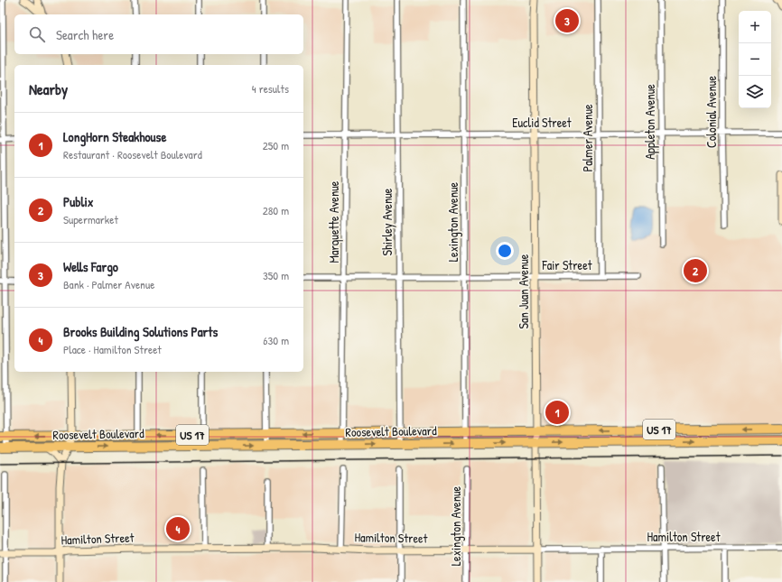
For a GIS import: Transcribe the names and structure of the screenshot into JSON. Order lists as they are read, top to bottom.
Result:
{
  "streets": {
    "highway": ["US 17", "Roosevelt Boulevard"],
    "street": [
      "Colonial Avenue",
      "Appleton Avenue",
      "Euclid Street",
      "Palmer Avenue",
      "Marquette Avenue",
      "Shirley Avenue",
      "Lexington Avenue",
      "Fair Street",
      "San Juan Avenue",
      "Hamilton Street"
    ]
  },
  "crossings": [
    ["Colonial Avenue", "Euclid Street"],
    ["Appleton Avenue", "Euclid Street"],
    ["Euclid Street", "Palmer Avenue"],
    ["Euclid Street", "Marquette Avenue"],
    ["Euclid Street", "Shirley Avenue"],
    ["Euclid Street", "Lexington Avenue"],
    ["Euclid Street", "San Juan Avenue"],
    ["Palmer Avenue", "Fair Street"],
    ["Marquette Avenue", "Fair Street"],
    ["Marquette Avenue", "Roosevelt Boulevard"],
    ["Shirley Avenue", "Fair Street"],
    ["Shirley Avenue", "Roosevelt Boulevard"],
    ["Lexington Avenue", "Fair Street"],
    ["Lexington Avenue", "Roosevelt Boulevard"],
    ["Lexington Avenue", "Hamilton Street"],
    ["Fair Street", "San Juan Avenue"],
    ["San Juan Avenue", "Roosevelt Boulevard"],
    ["San Juan Avenue", "Hamilton Street"]
  ],
  "page": {
    "pins": [
      "3",
      "2",
      "1",
      "4"
    ],
    "map_buttons": ["+", "−"],
    "search": "Search here",
    "heading": ["Nearby", "4 results"],
    "list": [
      {
        "mark": "1",
        "name": "LongHorn Steakhouse",
        "note": "Restaurant · Roosevelt Boulevard",
        "value": "250 m"
      },
      {
        "mark": "2",
        "name": "Publix",
        "note": "Supermarket",
        "value": "280 m"
      },
      {
        "mark": "3",
        "name": "Wells Fargo",
        "note": "Bank · Palmer Avenue",
        "value": "350 m"
      },
      {
        "mark": "4",
        "name": "Brooks Building Solutions Parts",
        "note": "Place · Hamilton Street",
        "value": "630 m"
      }
    ]
  }
}
